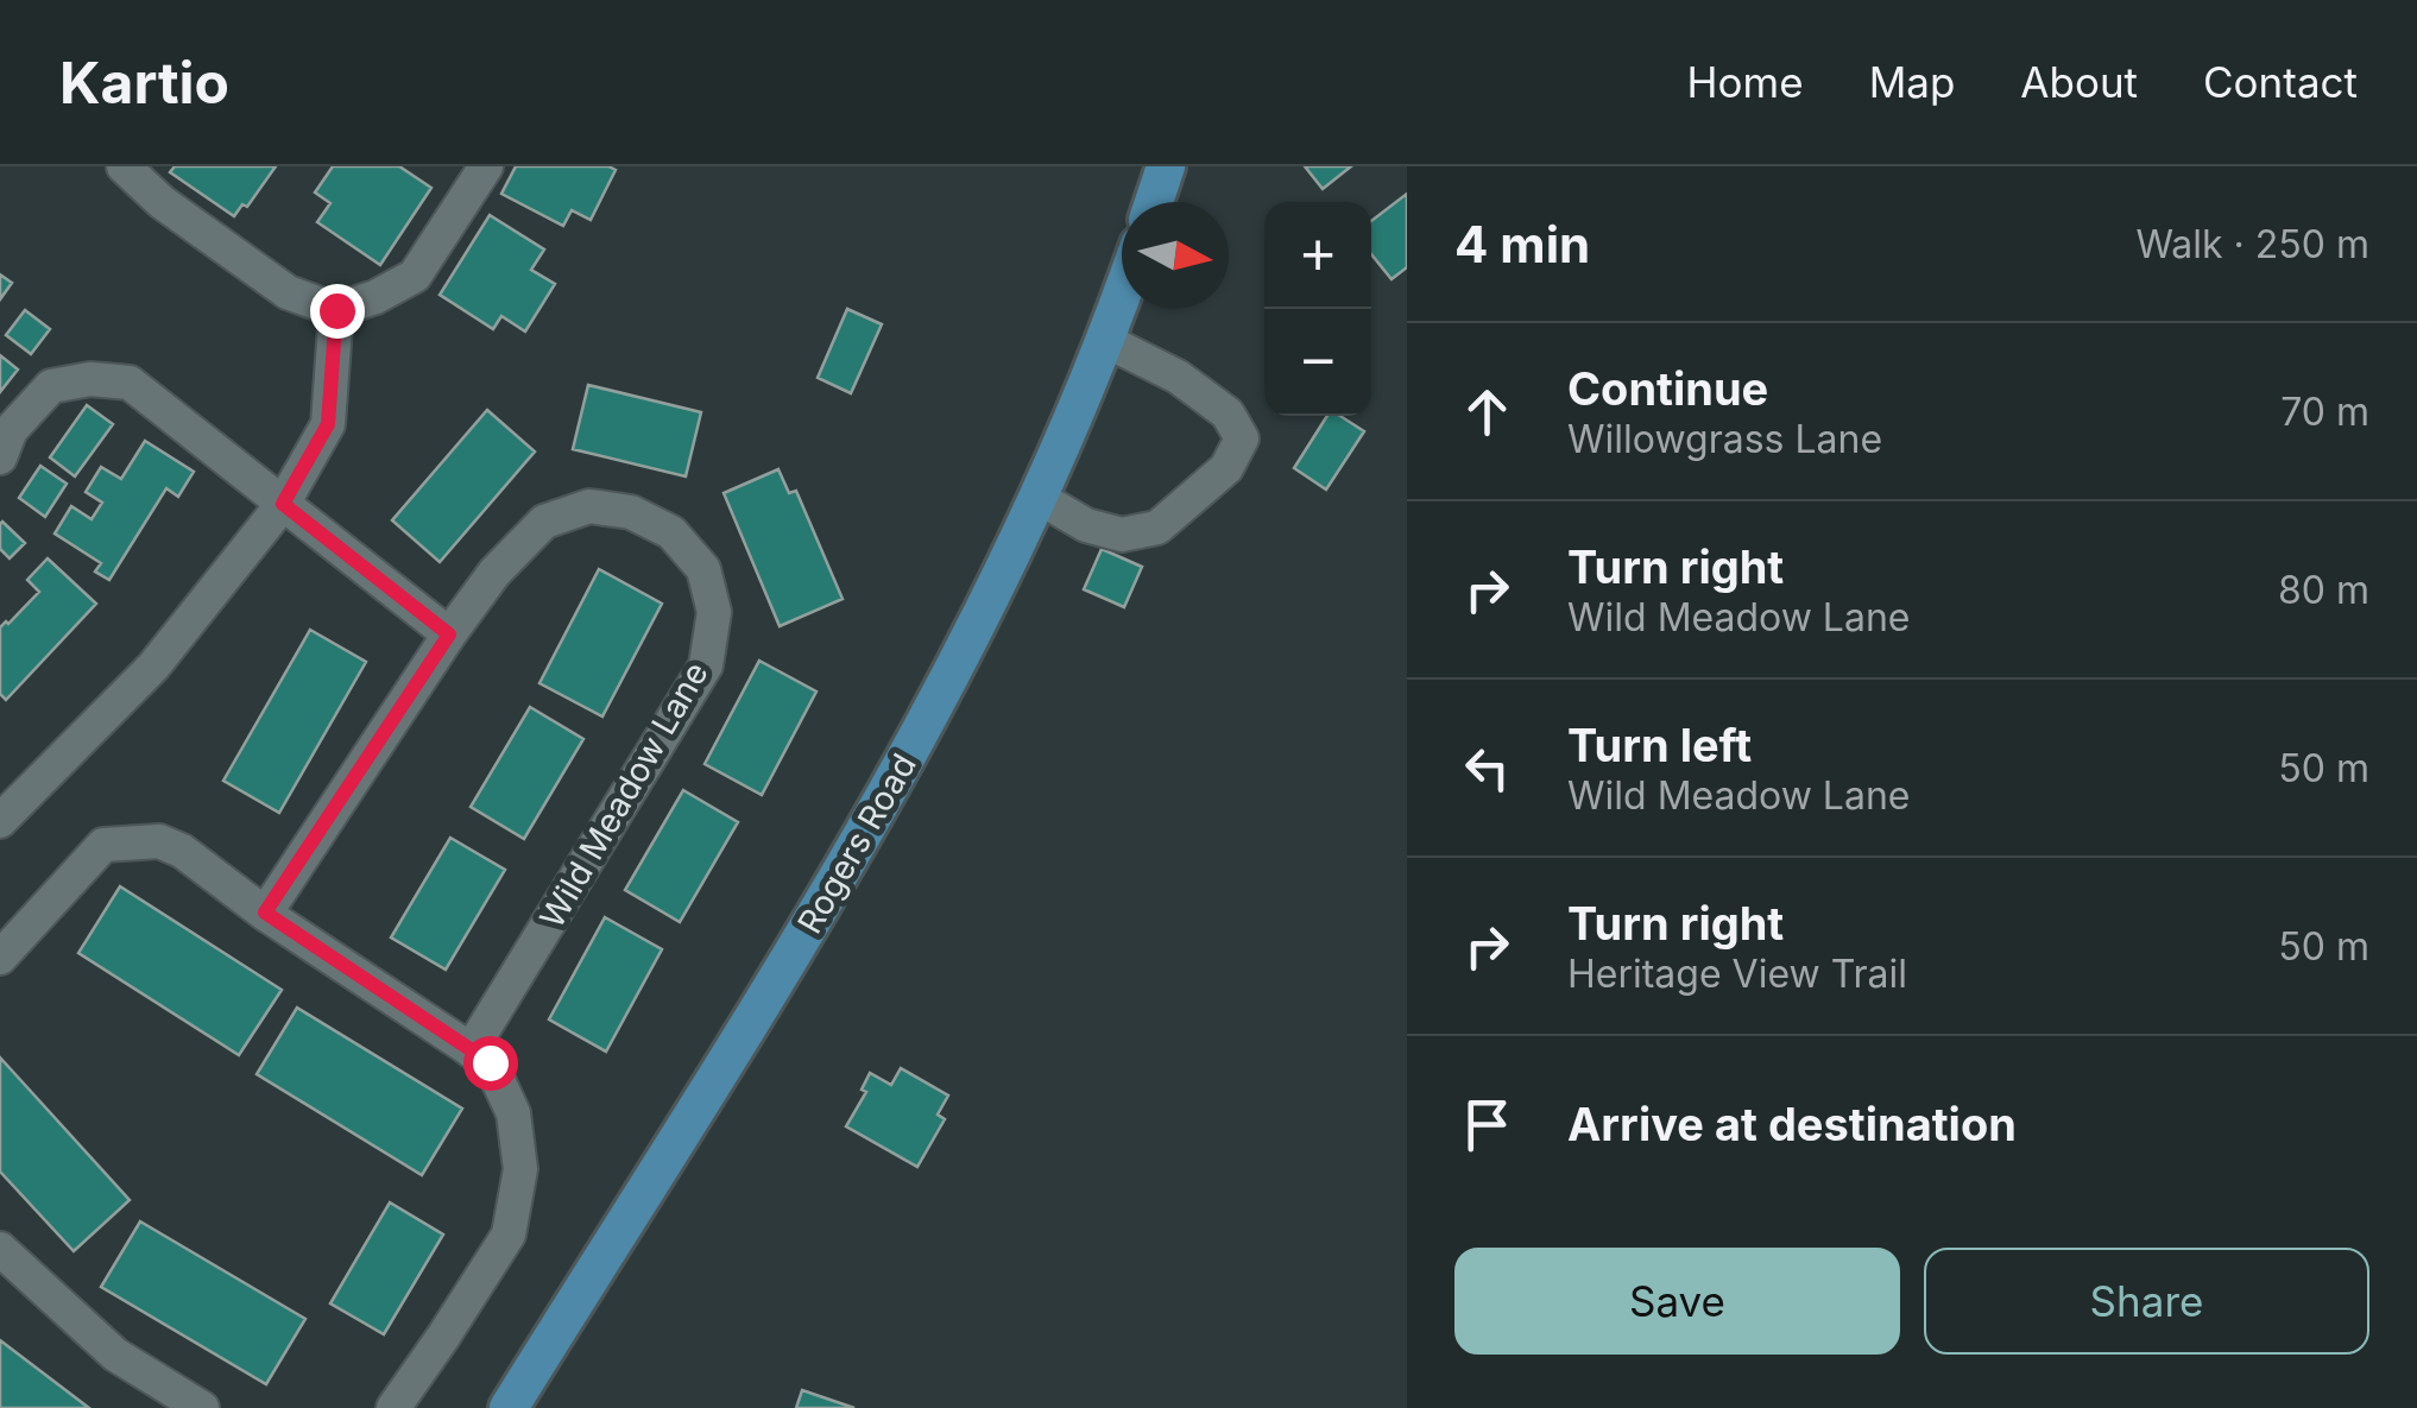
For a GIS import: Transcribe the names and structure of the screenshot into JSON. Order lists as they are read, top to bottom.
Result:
{
  "streets": {
    "main road": ["Rogers Road"],
    "street": ["Wild Meadow Lane"]
  },
  "north": "right",
  "page": {
    "header": "Kartio",
    "nav": [
      "Home",
      "Map",
      "About",
      "Contact"
    ],
    "heading": ["4 min", "Walk · 250 m"],
    "map_buttons": ["+", "−"],
    "list": [
      ["Continue", "Willowgrass Lane", "70 m"],
      ["Turn right", "Wild Meadow Lane", "80 m"],
      ["Turn left", "Wild Meadow Lane", "50 m"],
      ["Turn right", "Heritage View Trail", "50 m"],
      "Arrive at destination"
    ],
    "buttons": ["Save", "Share"]
  }
}
